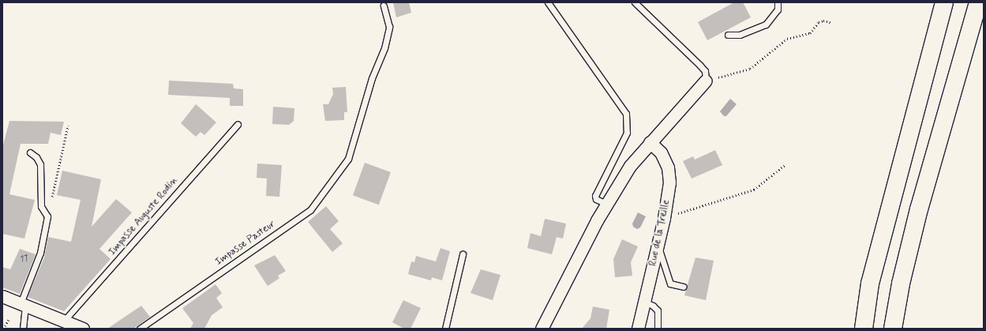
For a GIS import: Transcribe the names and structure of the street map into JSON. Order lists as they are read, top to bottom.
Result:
{
  "streets": {
    "street": ["Rue de la Treille"],
    "lane": ["Impasse Auguste Rodin", "Impasse Pasteur"]
  },
  "house_numbers": ["1T"]
}
